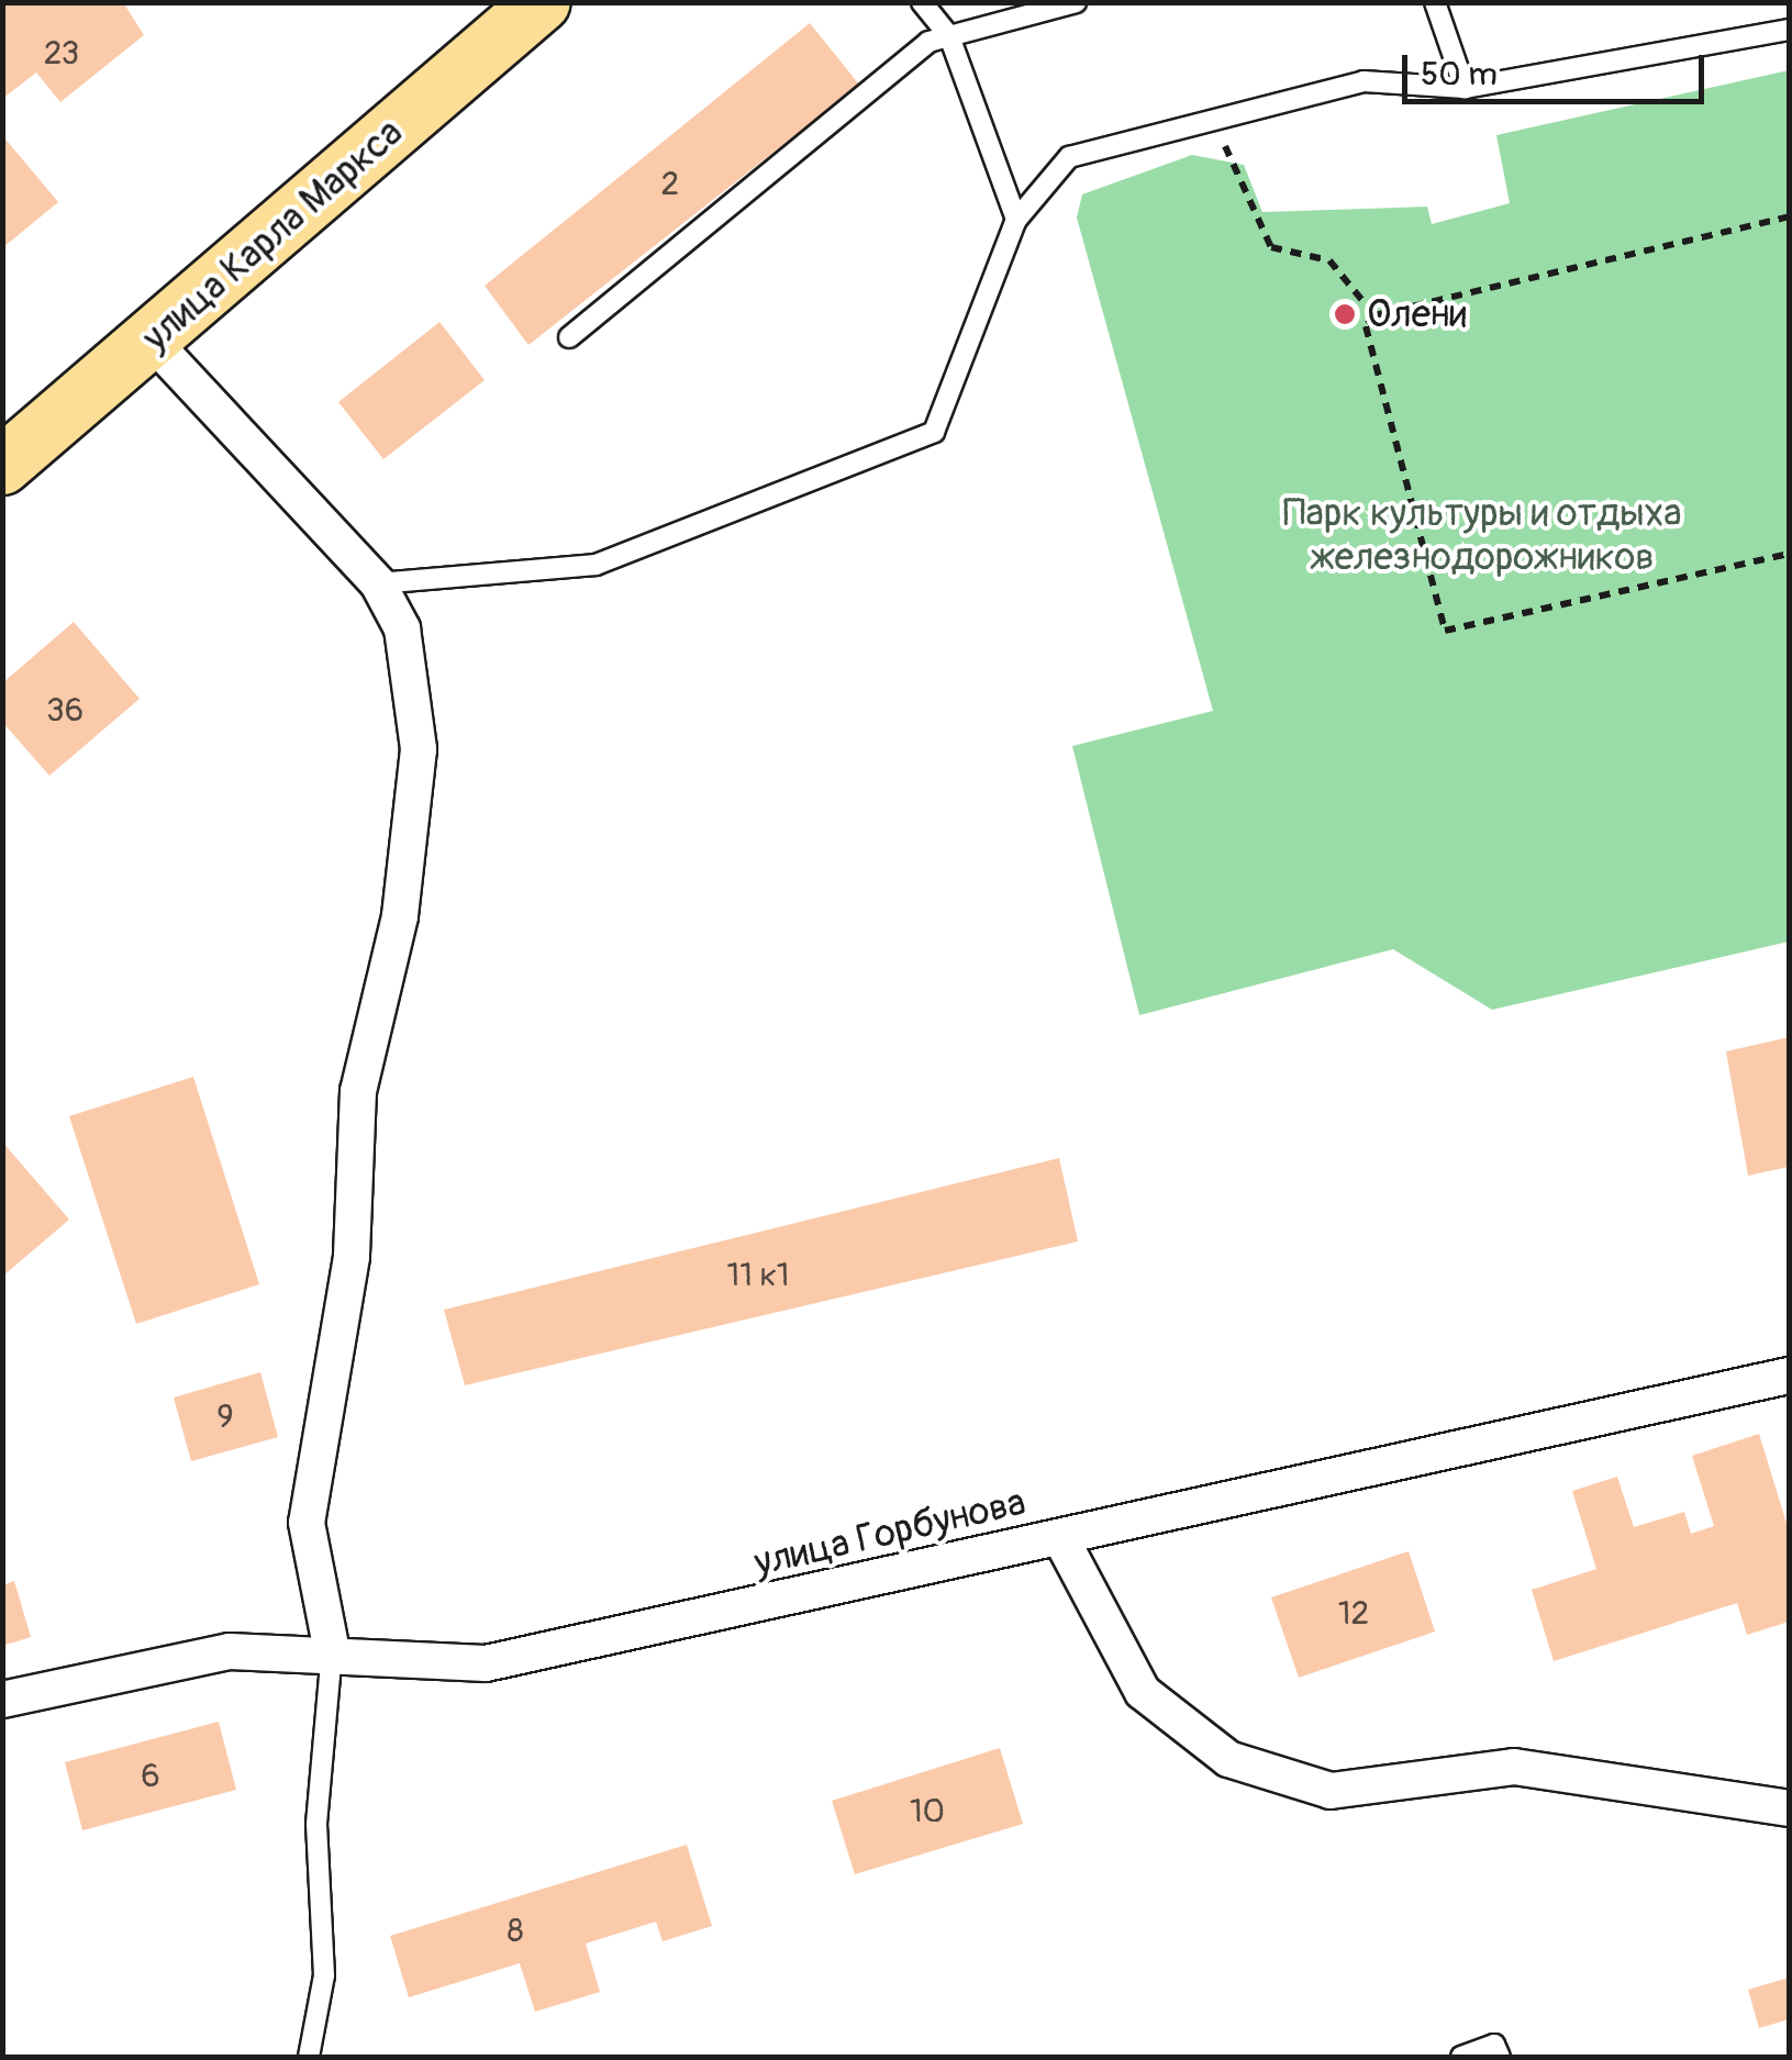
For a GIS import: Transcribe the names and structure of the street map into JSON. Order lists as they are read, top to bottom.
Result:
{
  "streets": {
    "main road": ["улица Карла Маркса"],
    "street": ["улица Горбунова"]
  },
  "parks": ["Парк культуры и отдыха железнодорожников"],
  "places": ["Олени"],
  "house_numbers": [
    "23",
    "2",
    "36",
    "11 к1",
    "9",
    "12",
    "6",
    "10",
    "8"
  ],
  "scale_bar": "50 m"
}
